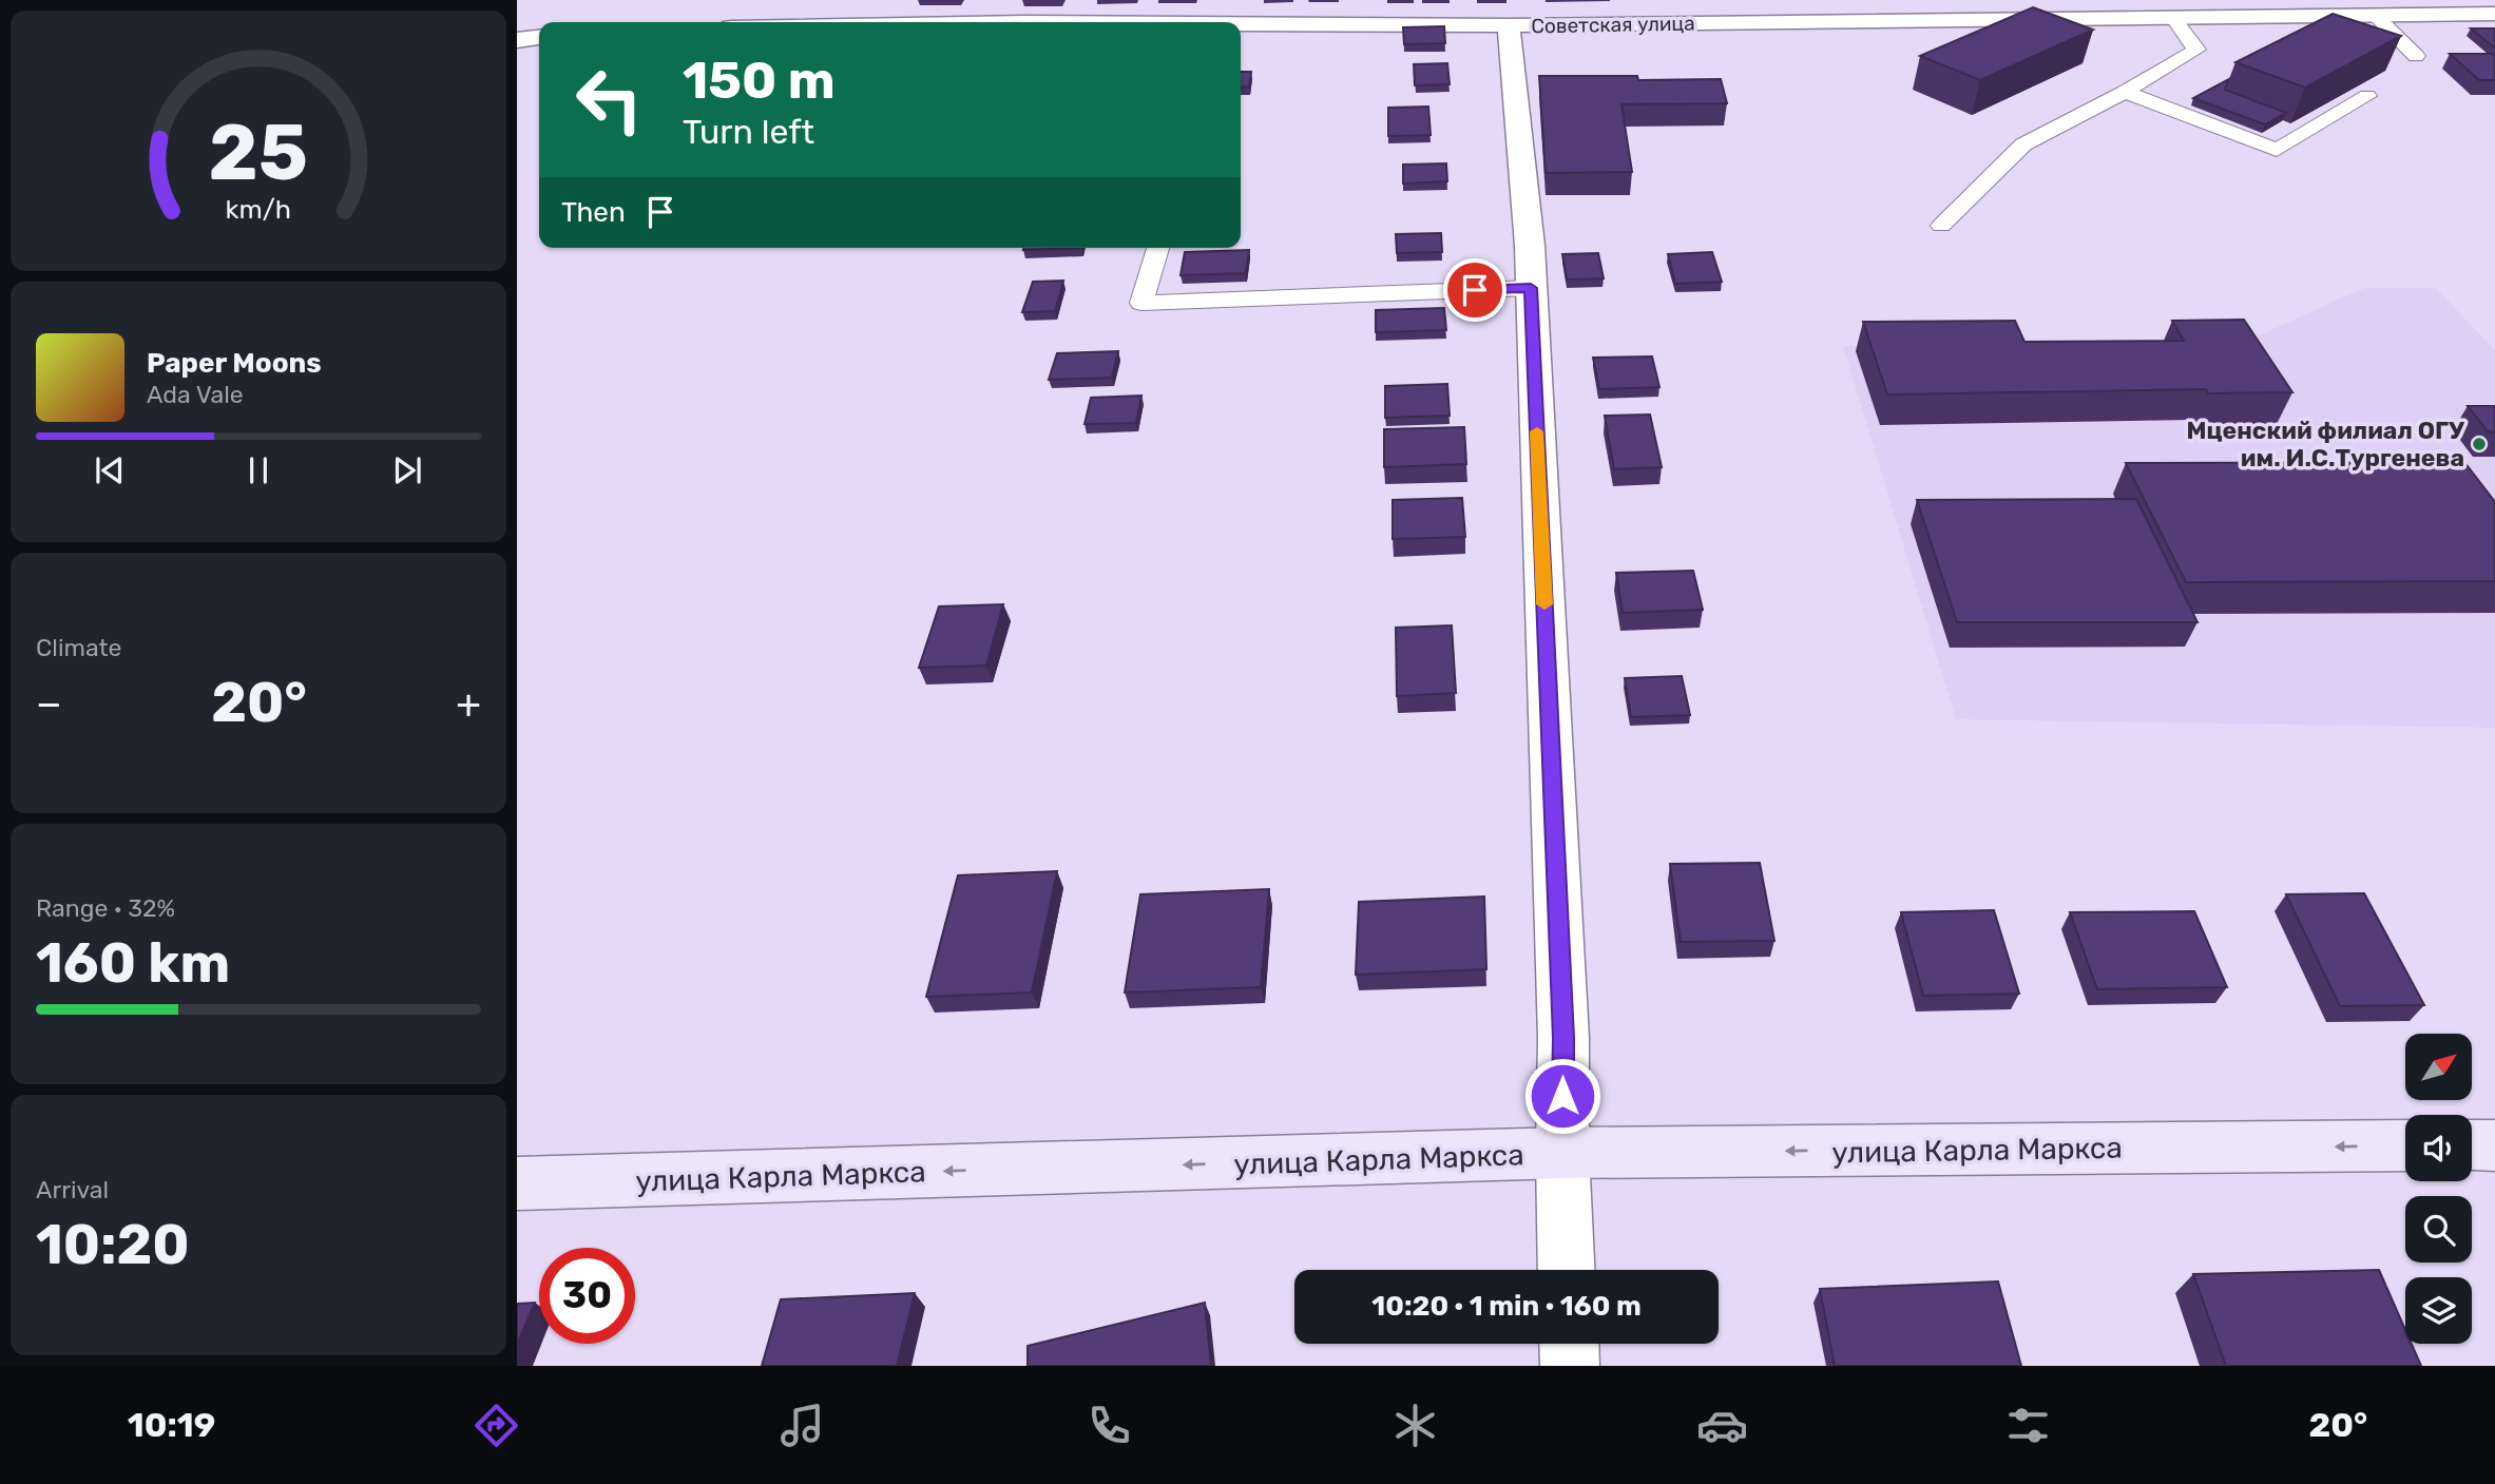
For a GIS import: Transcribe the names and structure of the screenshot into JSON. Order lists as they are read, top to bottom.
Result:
{
  "streets": {
    "main road": ["улица Карла Маркса"],
    "street": ["Советская улица"]
  },
  "one_way": ["улица Карла Маркса"],
  "places": ["Мценский филиал ОГУ им. И.С.Тургенева"],
  "north": "top right",
  "page": {
    "turn": ["150 m", "Turn left"],
    "then": "Then",
    "song": ["Paper Moons", "Ada Vale"],
    "tile": [
      "Climate",
      ["Range · 32%", "160 km"],
      ["Arrival", "10:20"]
    ],
    "heat": ["−", "20°", "+"],
    "limit": "30",
    "trip": "10:20 · 1 min · 160 m",
    "tabs": ["10:19", "20°"],
    "gauge": ["25", "km/h"]
  }
}
